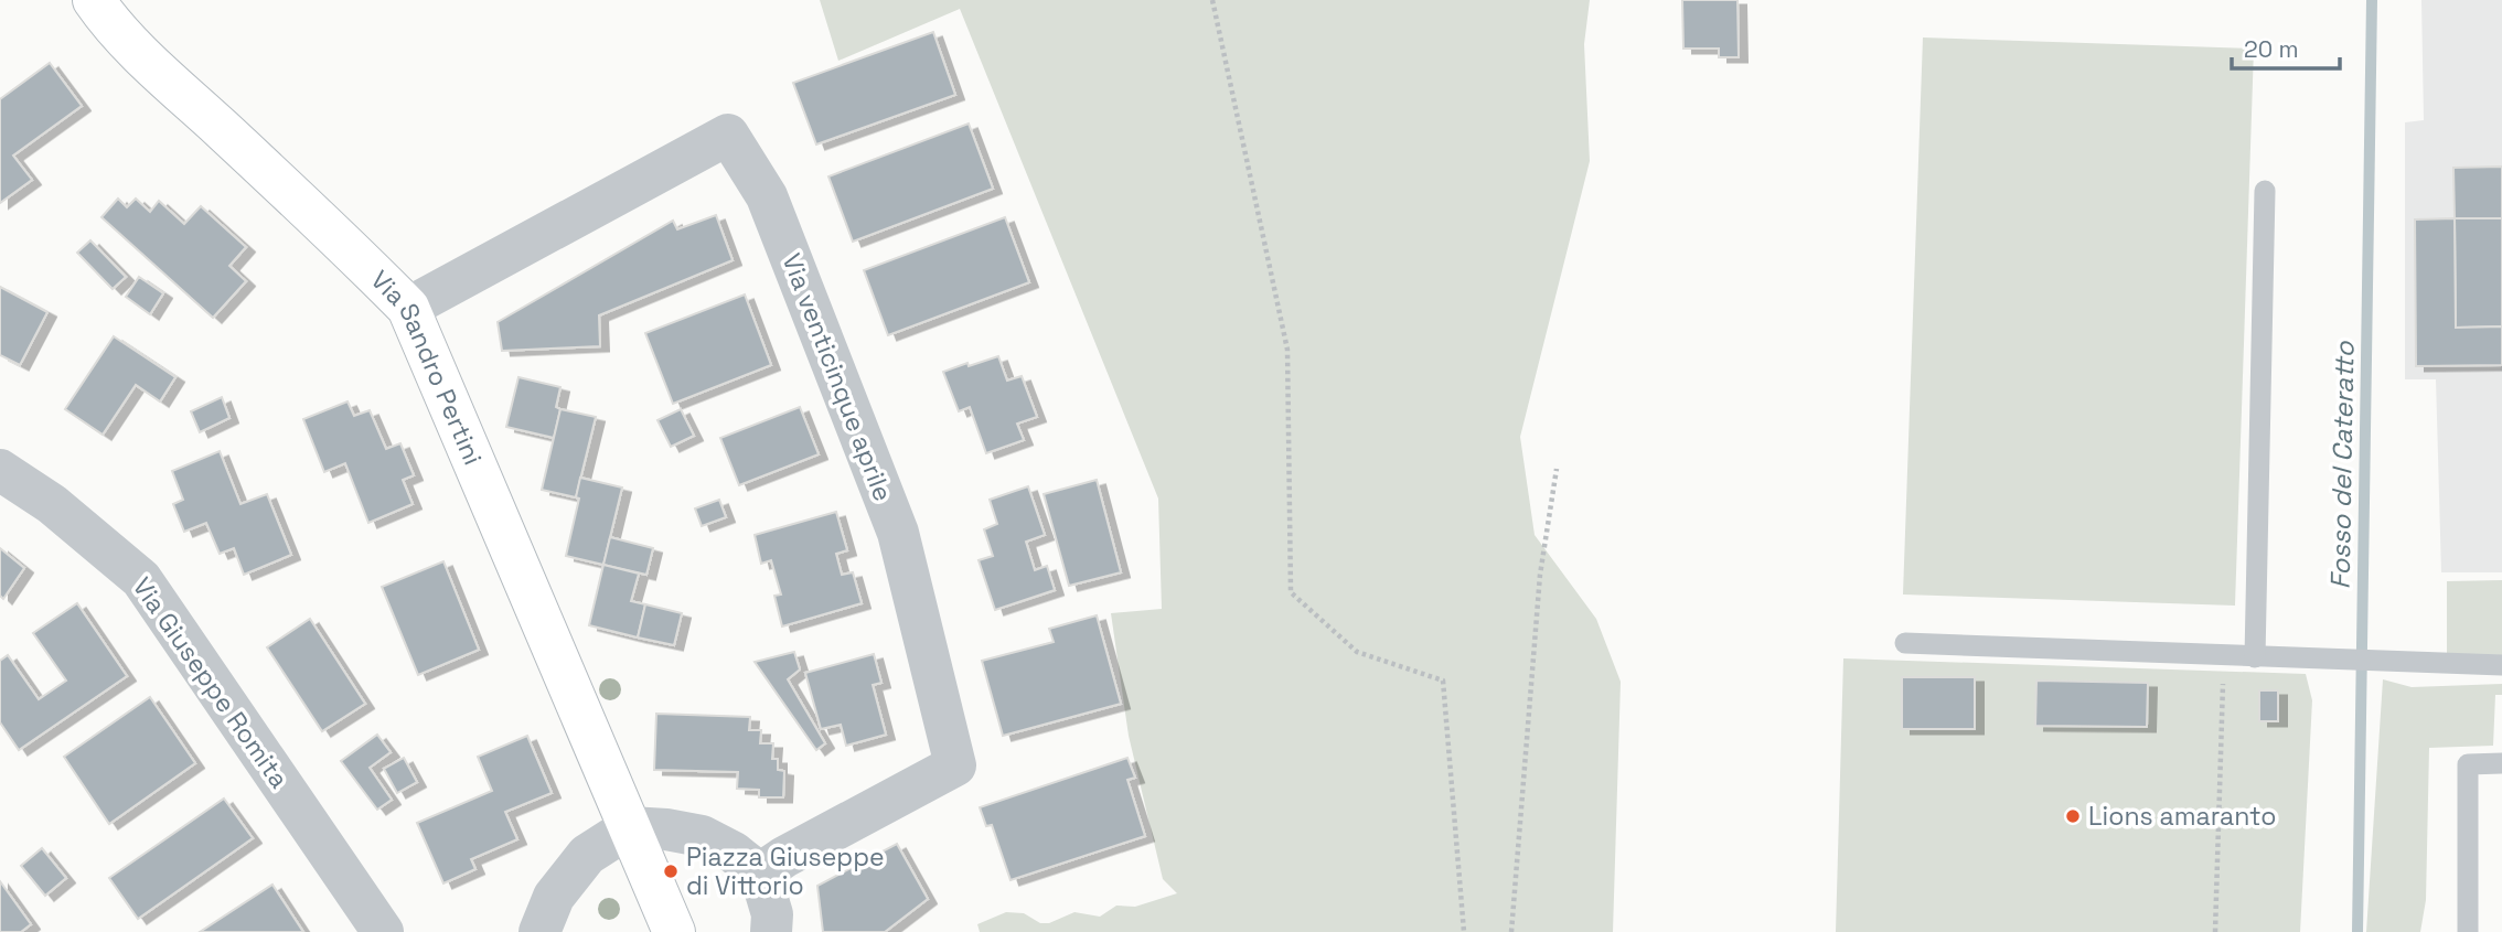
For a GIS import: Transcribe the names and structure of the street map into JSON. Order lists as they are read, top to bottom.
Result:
{
  "streets": {
    "street": ["Via Sandro Pertini", "Via venticinque aprile", "Via Giuseppe Romita"]
  },
  "crossings": [
    ["Via Sandro Pertini", "Via venticinque aprile"]
  ],
  "water": ["Fosso del Cateratto"],
  "places": ["Lions amaranto", "Piazza Giuseppe di Vittorio"],
  "scale_bar": "20 m"
}
